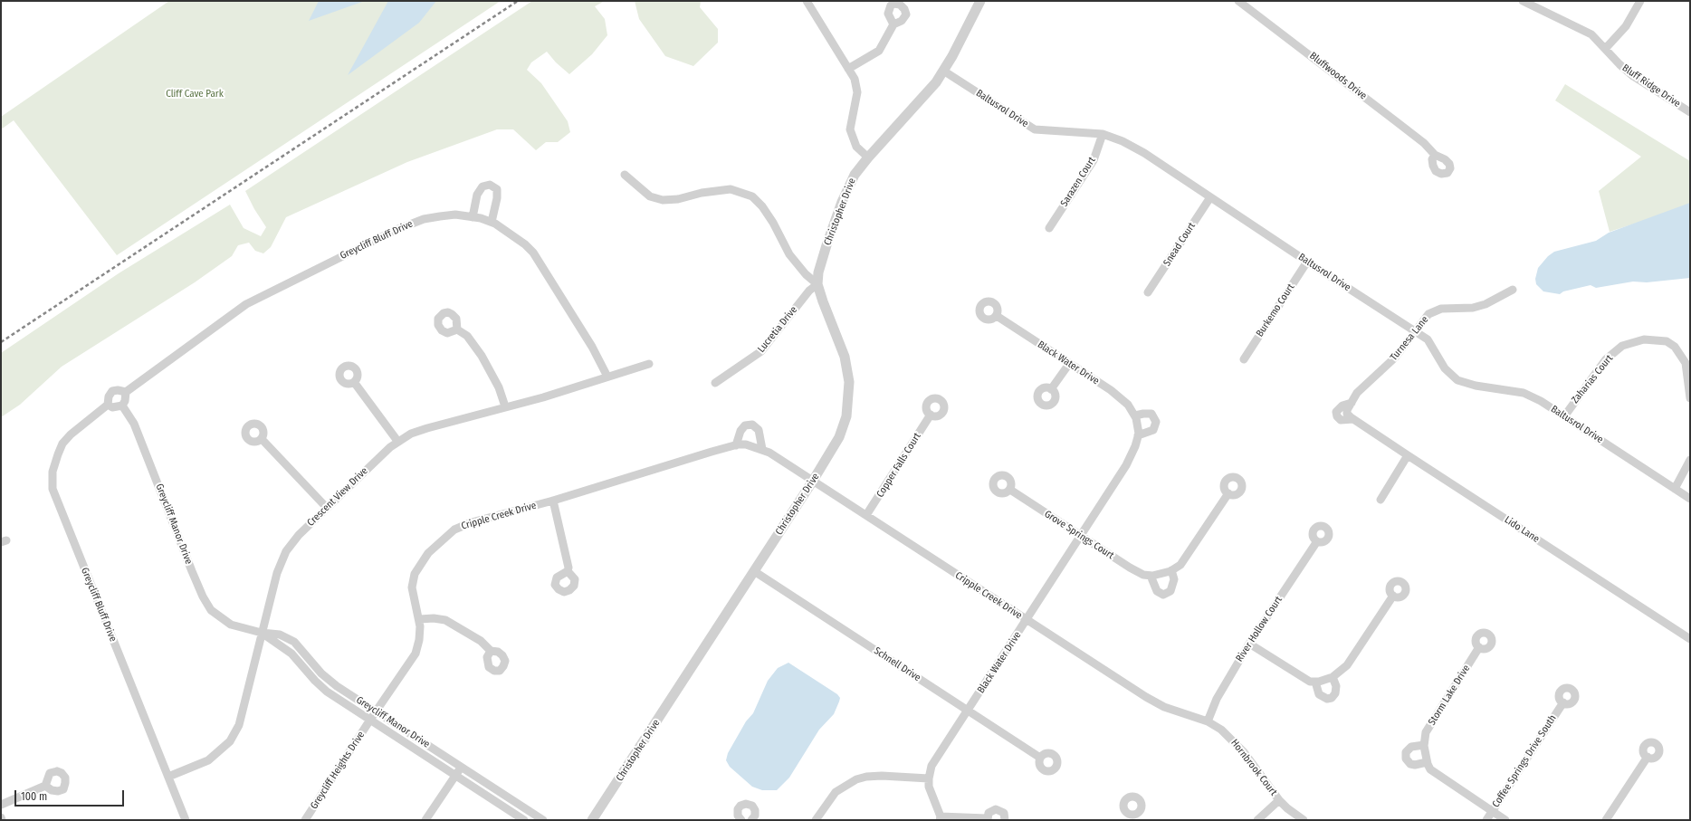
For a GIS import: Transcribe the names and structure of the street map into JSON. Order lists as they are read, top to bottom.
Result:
{
  "streets": {
    "street": [
      "Bluffwoods Drive",
      "Bluff Ridge Drive",
      "Baltusrol Drive",
      "Sarazen Court",
      "Christopher Drive",
      "Greycliff Bluff Drive",
      "Snead Court",
      "Burkemo Court",
      "Lucretia Drive",
      "Turnesa Lane",
      "Black Water Drive",
      "Zaharias Court",
      "Copper Falls Court",
      "Crescent View Drive",
      "Cripple Creek Drive",
      "Greycliff Manor Drive",
      "Lido Lane",
      "Grove Springs Court",
      "River Hollow Court",
      "Schnell Drive",
      "Storm Lake Drive",
      "Coffee Springs Drive South",
      "Hornbrook Court",
      "Greycliff Heights Drive"
    ]
  },
  "crossings": [
    ["Baltusrol Drive", "Sarazen Court"],
    ["Baltusrol Drive", "Christopher Drive"],
    ["Baltusrol Drive", "Snead Court"],
    ["Baltusrol Drive", "Burkemo Court"],
    ["Baltusrol Drive", "Turnesa Lane"],
    ["Baltusrol Drive", "Zaharias Court"],
    ["Christopher Drive", "Lucretia Drive"],
    ["Christopher Drive", "Cripple Creek Drive"],
    ["Christopher Drive", "Schnell Drive"],
    ["Greycliff Bluff Drive", "Crescent View Drive"],
    ["Greycliff Bluff Drive", "Greycliff Manor Drive"],
    ["Turnesa Lane", "Lido Lane"],
    ["Black Water Drive", "Cripple Creek Drive"],
    ["Black Water Drive", "Grove Springs Court"],
    ["Black Water Drive", "Schnell Drive"],
    ["Copper Falls Court", "Cripple Creek Drive"],
    ["Crescent View Drive", "Greycliff Manor Drive"],
    ["Cripple Creek Drive", "Greycliff Manor Drive"],
    ["Cripple Creek Drive", "River Hollow Court"],
    ["Cripple Creek Drive", "Hornbrook Court"],
    ["Cripple Creek Drive", "Greycliff Heights Drive"],
    ["Greycliff Manor Drive", "Greycliff Heights Drive"]
  ],
  "parks": ["Cliff Cave Park"],
  "scale_bar": "100 m"
}
